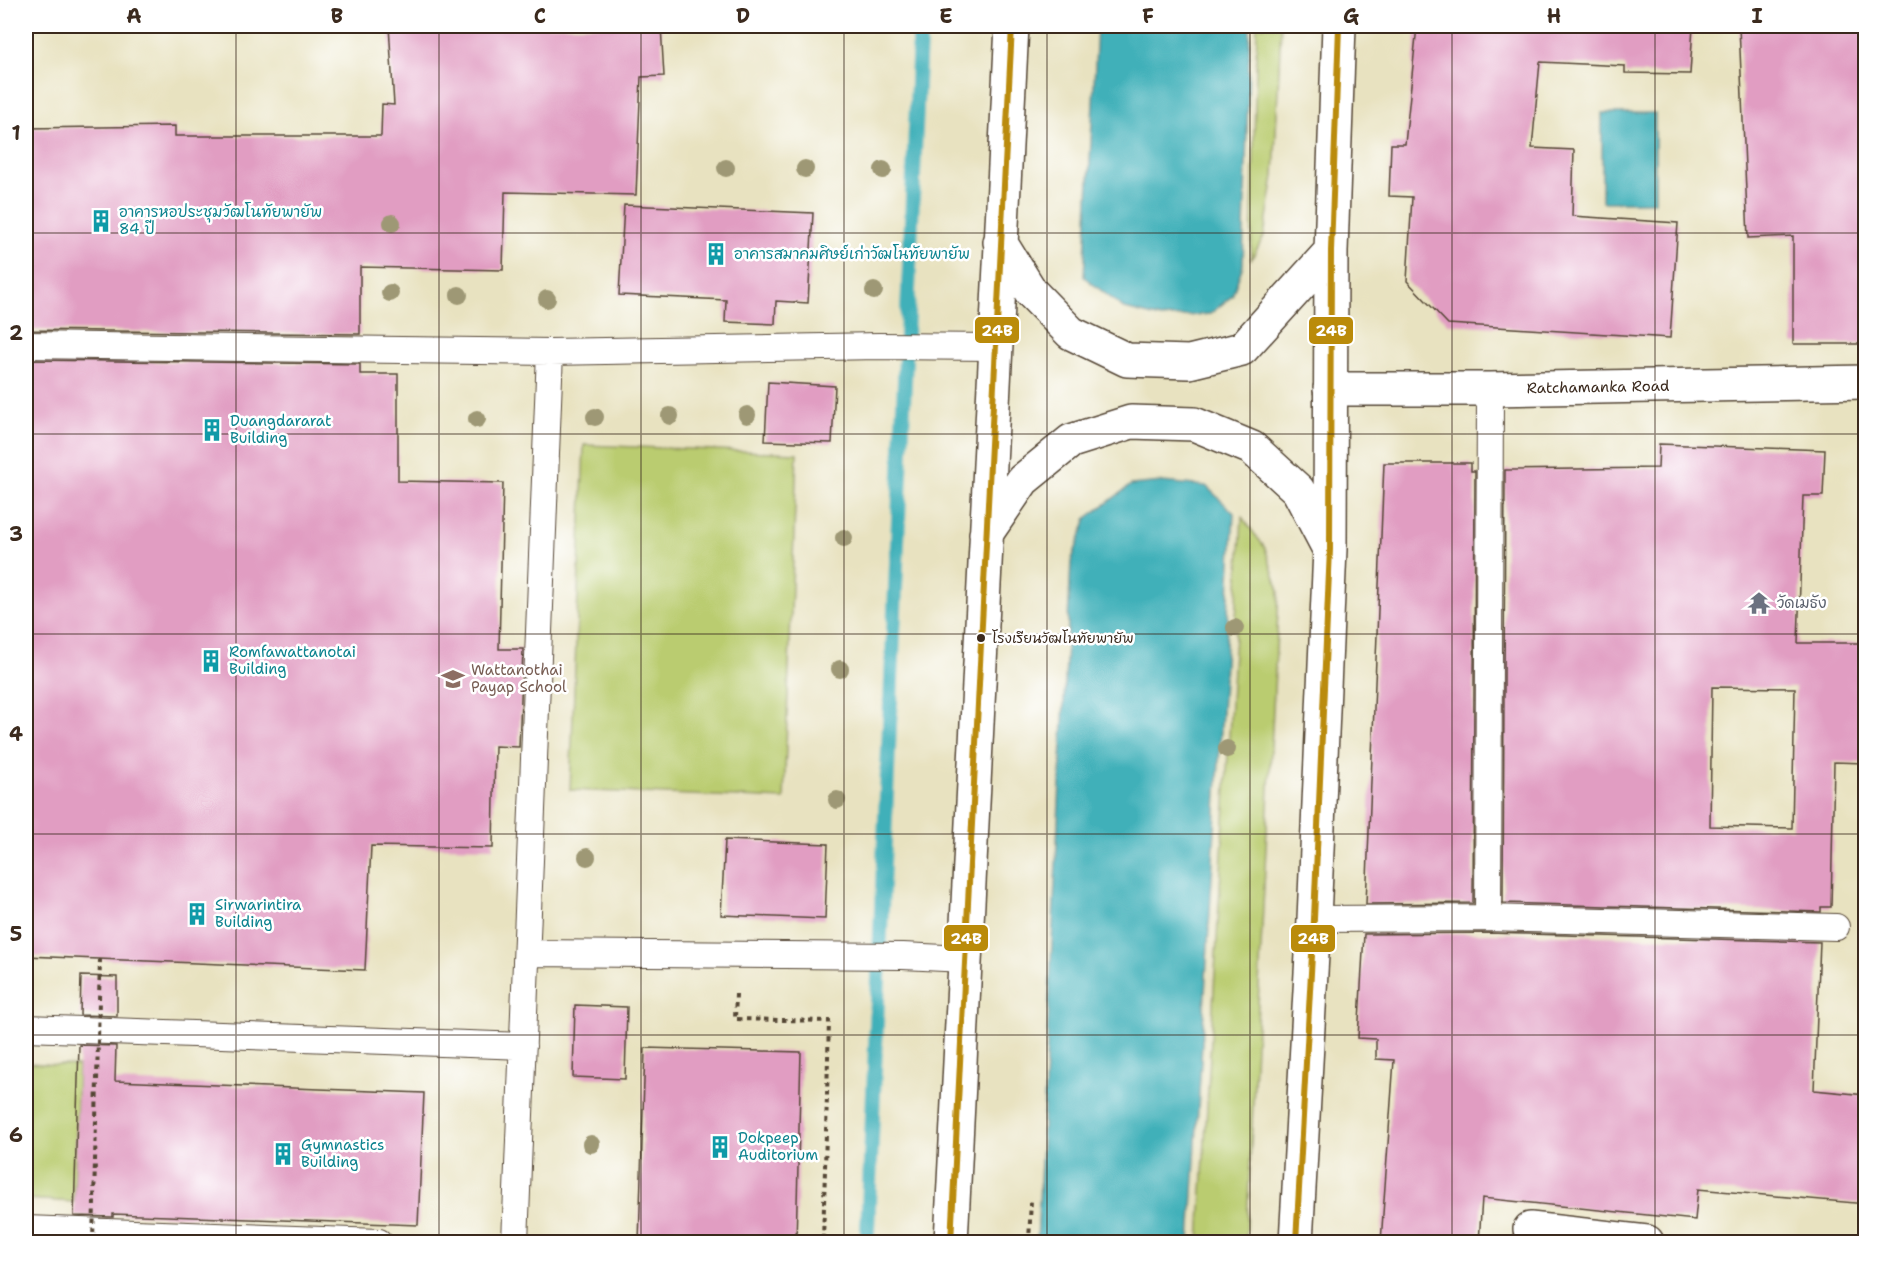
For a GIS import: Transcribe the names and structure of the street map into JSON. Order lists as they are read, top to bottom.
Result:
{
  "streets": {
    "main road": ["Ratchamanka Road"]
  },
  "places": {
    "building": [
      "อาคารหอประชุมวัฒโนทัยพายัพ 84 ปี",
      "อาคารสมาคมศิษย์เก่าวัฒโนทัยพายัพ",
      "Duangdararat Building",
      "Romfawattanotai Building",
      "Sirwarintira Building",
      "Dokpeep Auditorium",
      "Gymnastics Building"
    ],
    "temple": ["วัดเมธัง"],
    "other": ["โรงเรียนวัฒโนทัยพายัพ"],
    "school or university": ["Wattanothai Payap School"]
  },
  "lines": ["transit line 24B"],
  "grid": {
    "columns": [
      "A",
      "B",
      "C",
      "D",
      "E",
      "F",
      "G",
      "H",
      "I"
    ],
    "rows": [
      "1",
      "2",
      "3",
      "4",
      "5",
      "6"
    ]
  }
}
